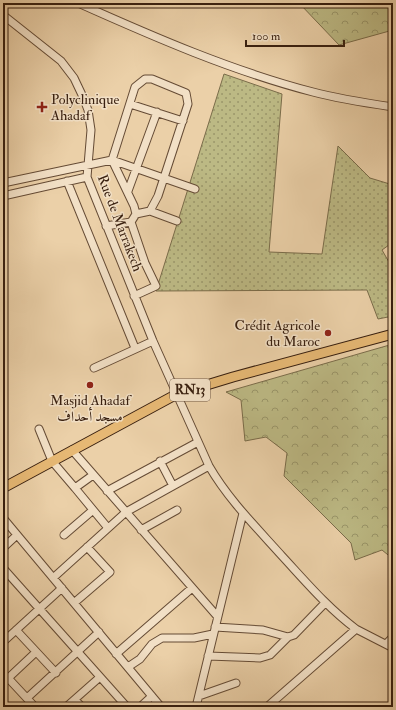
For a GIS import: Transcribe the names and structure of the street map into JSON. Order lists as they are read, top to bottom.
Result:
{
  "streets": {
    "main road": ["RN13"],
    "street": ["Rue de Marrakech"]
  },
  "crossings": [
    ["Rue de Marrakech", "RN13"]
  ],
  "places": {
    "health": ["Polyclinique Ahadaf"],
    "other": ["Crédit Agricole du Maroc", "Masjid Ahadaf مسجد أحداف"]
  },
  "scale_bar": "100 m"
}
